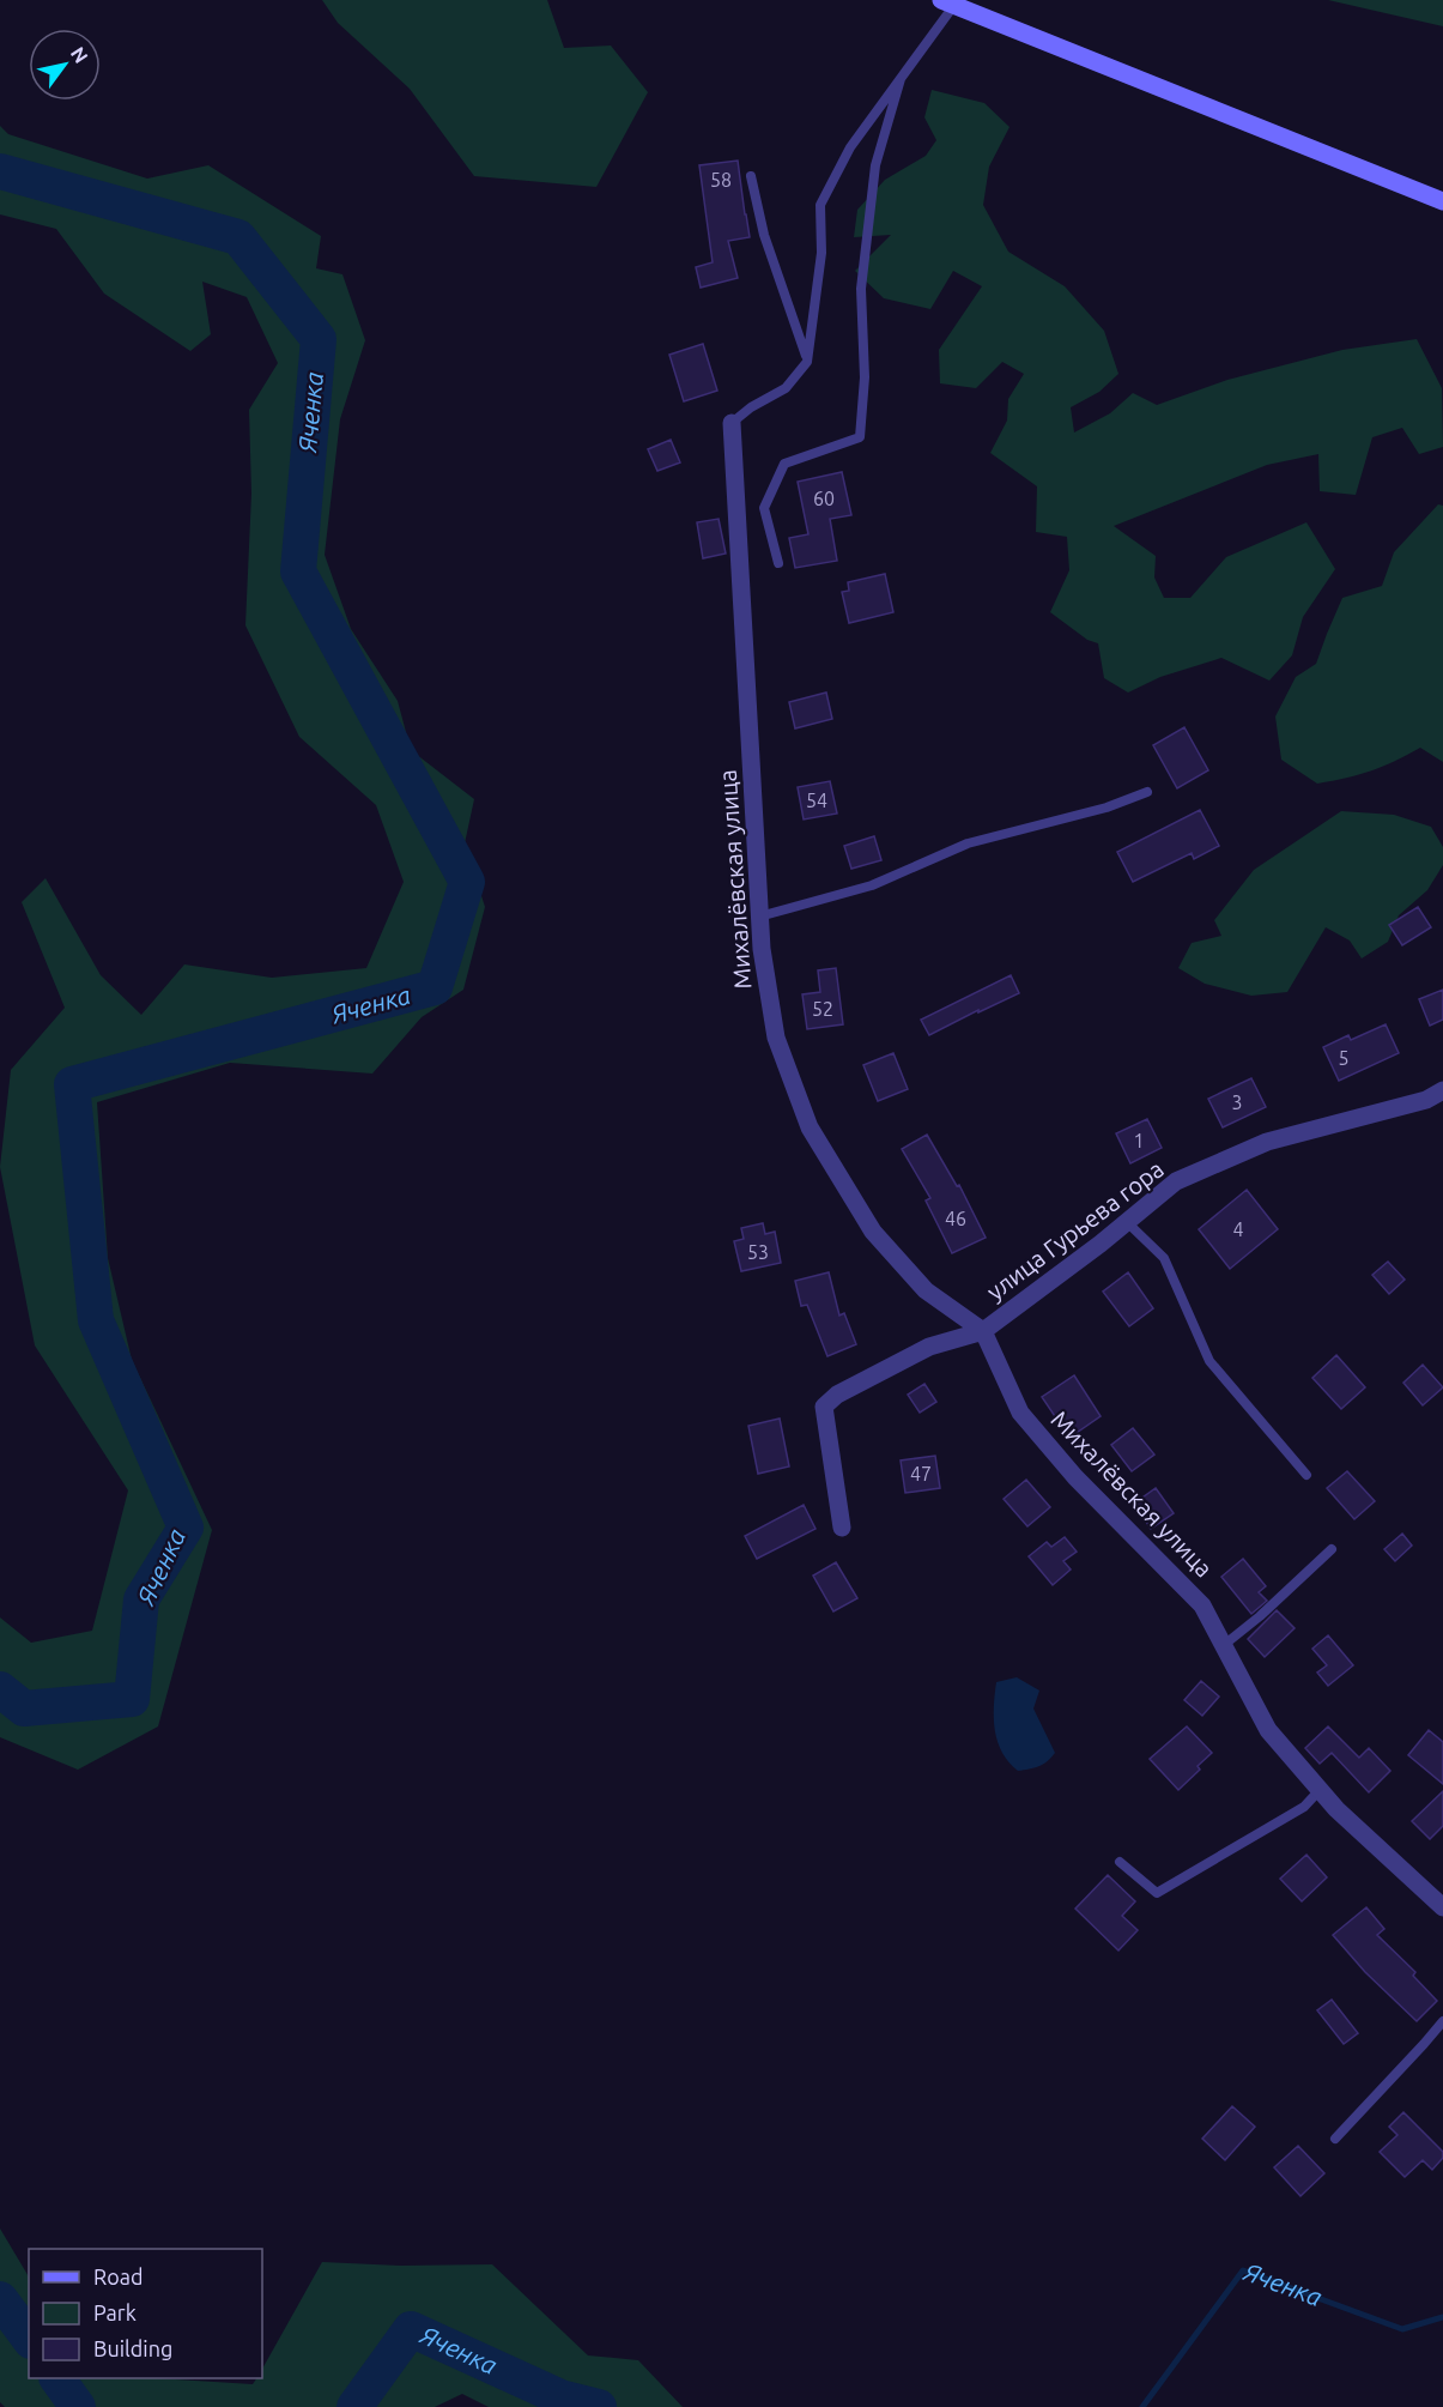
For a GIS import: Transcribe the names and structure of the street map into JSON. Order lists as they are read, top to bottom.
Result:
{
  "streets": {
    "street": ["Михалёвская улица", "улица Гурьева гора"]
  },
  "crossings": [
    ["Михалёвская улица", "улица Гурьева гора"]
  ],
  "water": ["Яченка"],
  "house_numbers": [
    "58",
    "60",
    "54",
    "52",
    "5",
    "3",
    "1",
    "46",
    "4",
    "53",
    "47"
  ],
  "legend": ["Road", "Park", "Building"],
  "north": "top right"
}
